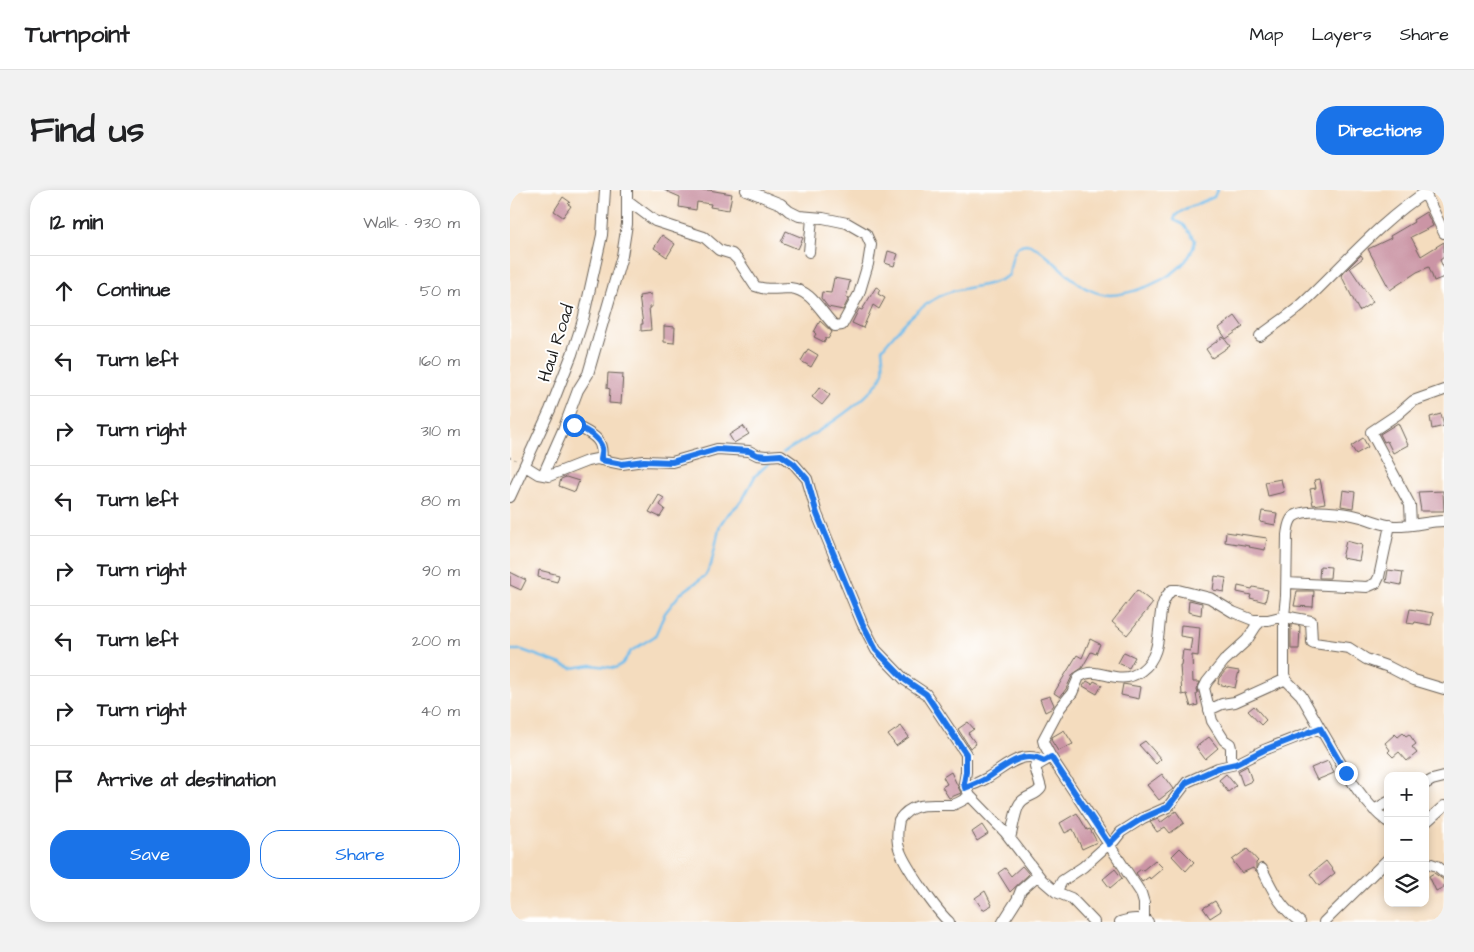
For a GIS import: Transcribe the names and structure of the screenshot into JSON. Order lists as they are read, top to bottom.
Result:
{
  "streets": {
    "street": ["Haul Road"]
  },
  "page": {
    "header": "Turnpoint",
    "nav": ["Map", "Layers", "Share"],
    "title": "Find us",
    "buttons": [
      "Directions",
      ["Save", "Share"]
    ],
    "heading": ["12 min", "Walk · 930 m"],
    "list": [
      ["Continue", "50 m"],
      ["Turn left", "160 m"],
      ["Turn right", "310 m"],
      ["Turn left", "80 m"],
      ["Turn right", "90 m"],
      ["Turn left", "200 m"],
      ["Turn right", "40 m"],
      "Arrive at destination"
    ],
    "map_buttons": ["+", "−"]
  }
}
